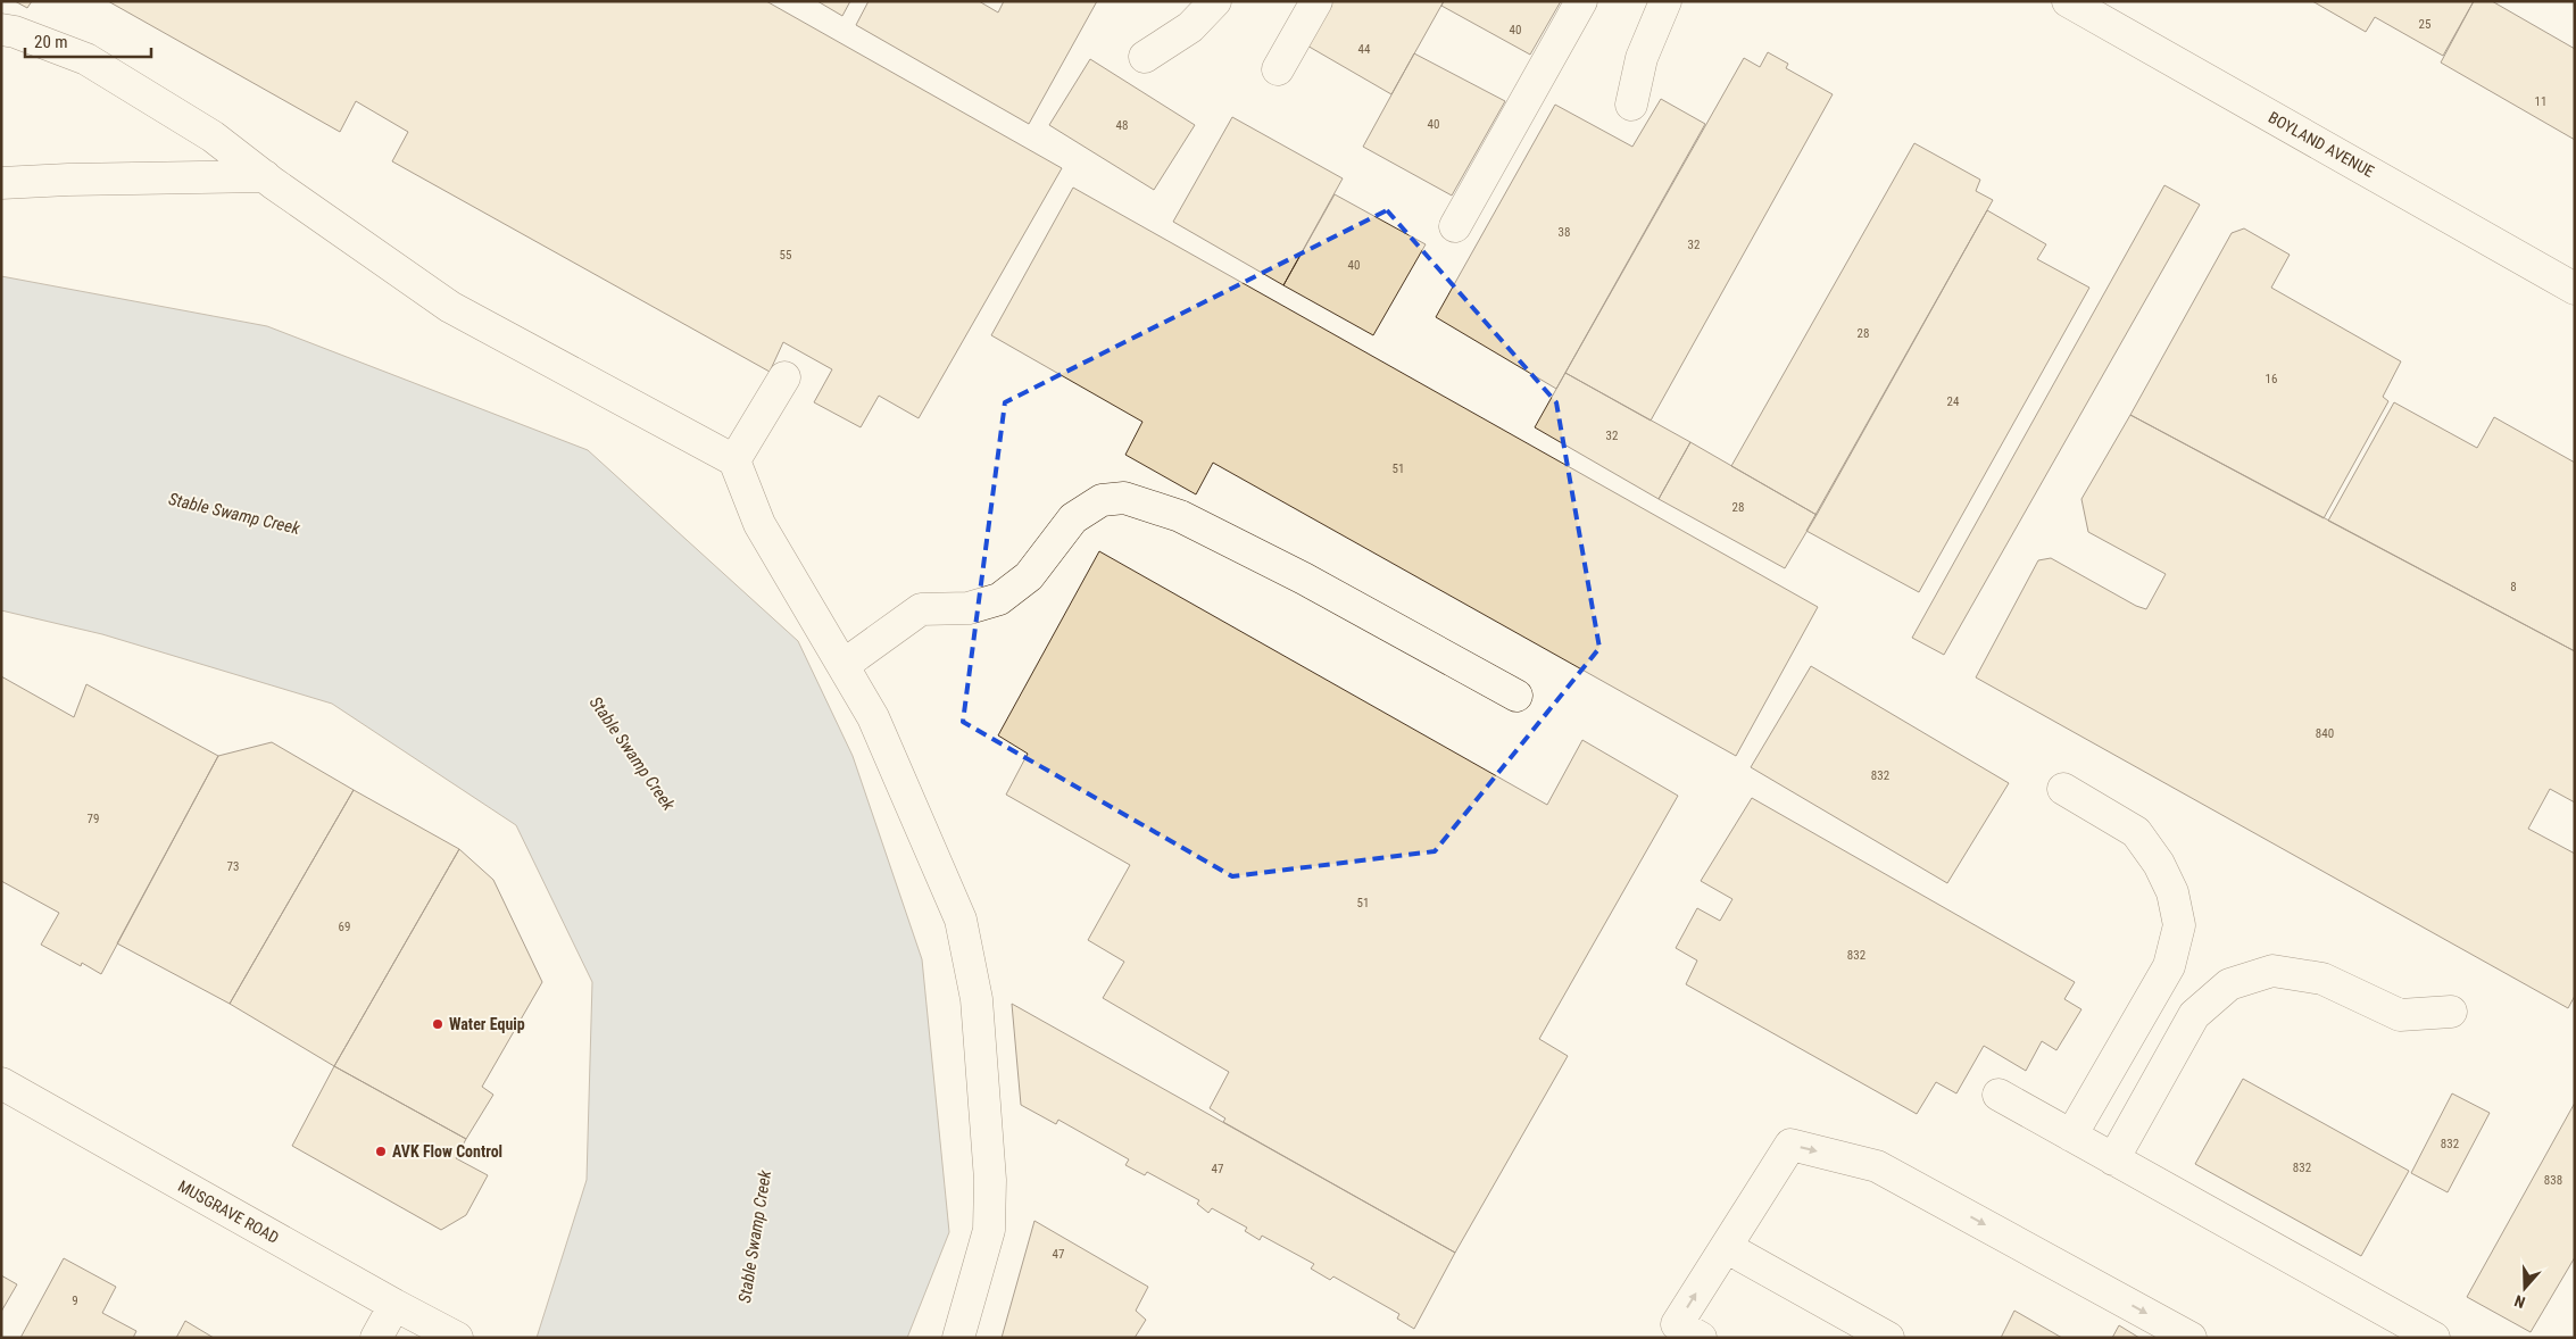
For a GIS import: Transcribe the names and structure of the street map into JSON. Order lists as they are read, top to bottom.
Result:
{
  "streets": {
    "street": ["BOYLAND AVENUE", "MUSGRAVE ROAD"]
  },
  "water": ["Stable Swamp Creek"],
  "places": ["Water Equip", "AVK Flow Control"],
  "house_numbers": [
    "25",
    "40",
    "44",
    "11",
    "40",
    "48",
    "38",
    "32",
    "55",
    "40",
    "28",
    "16",
    "24",
    "32",
    "51",
    "28",
    "8",
    "840",
    "832",
    "79",
    "73",
    "51",
    "69",
    "832",
    "832",
    "832",
    "47",
    "838",
    "47",
    "9"
  ],
  "scale_bar": "20 m",
  "north": "bottom"
}
